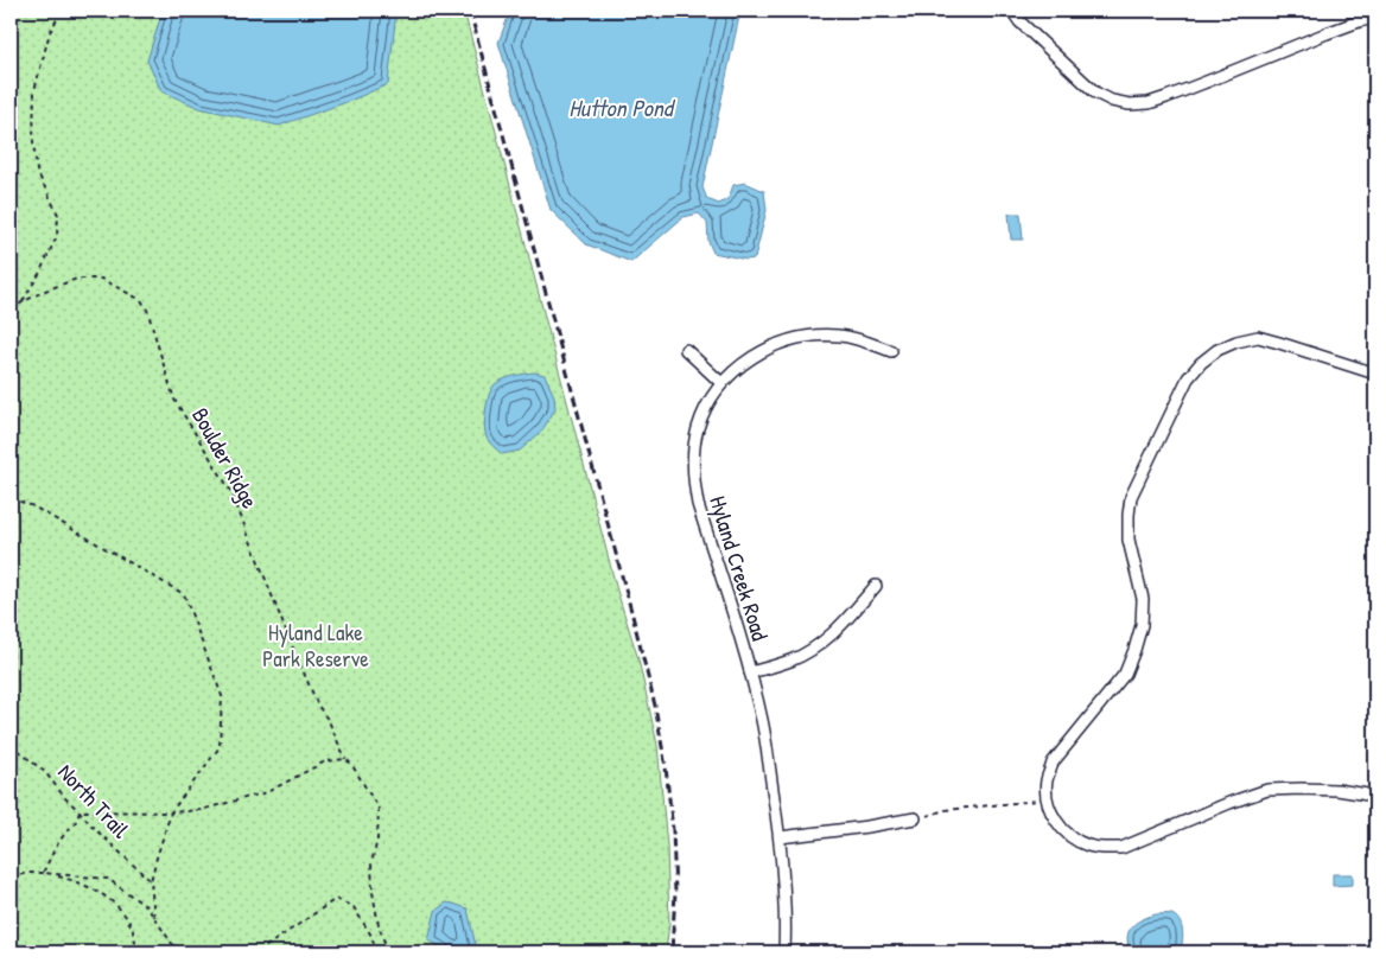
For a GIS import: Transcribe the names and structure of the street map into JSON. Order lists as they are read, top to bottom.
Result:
{
  "streets": {
    "street": ["Hyland Creek Road"],
    "path": ["Boulder Ridge", "North Trail"]
  },
  "water": ["Hutton Pond"],
  "parks": ["Hyland Lake Park Reserve"]
}
